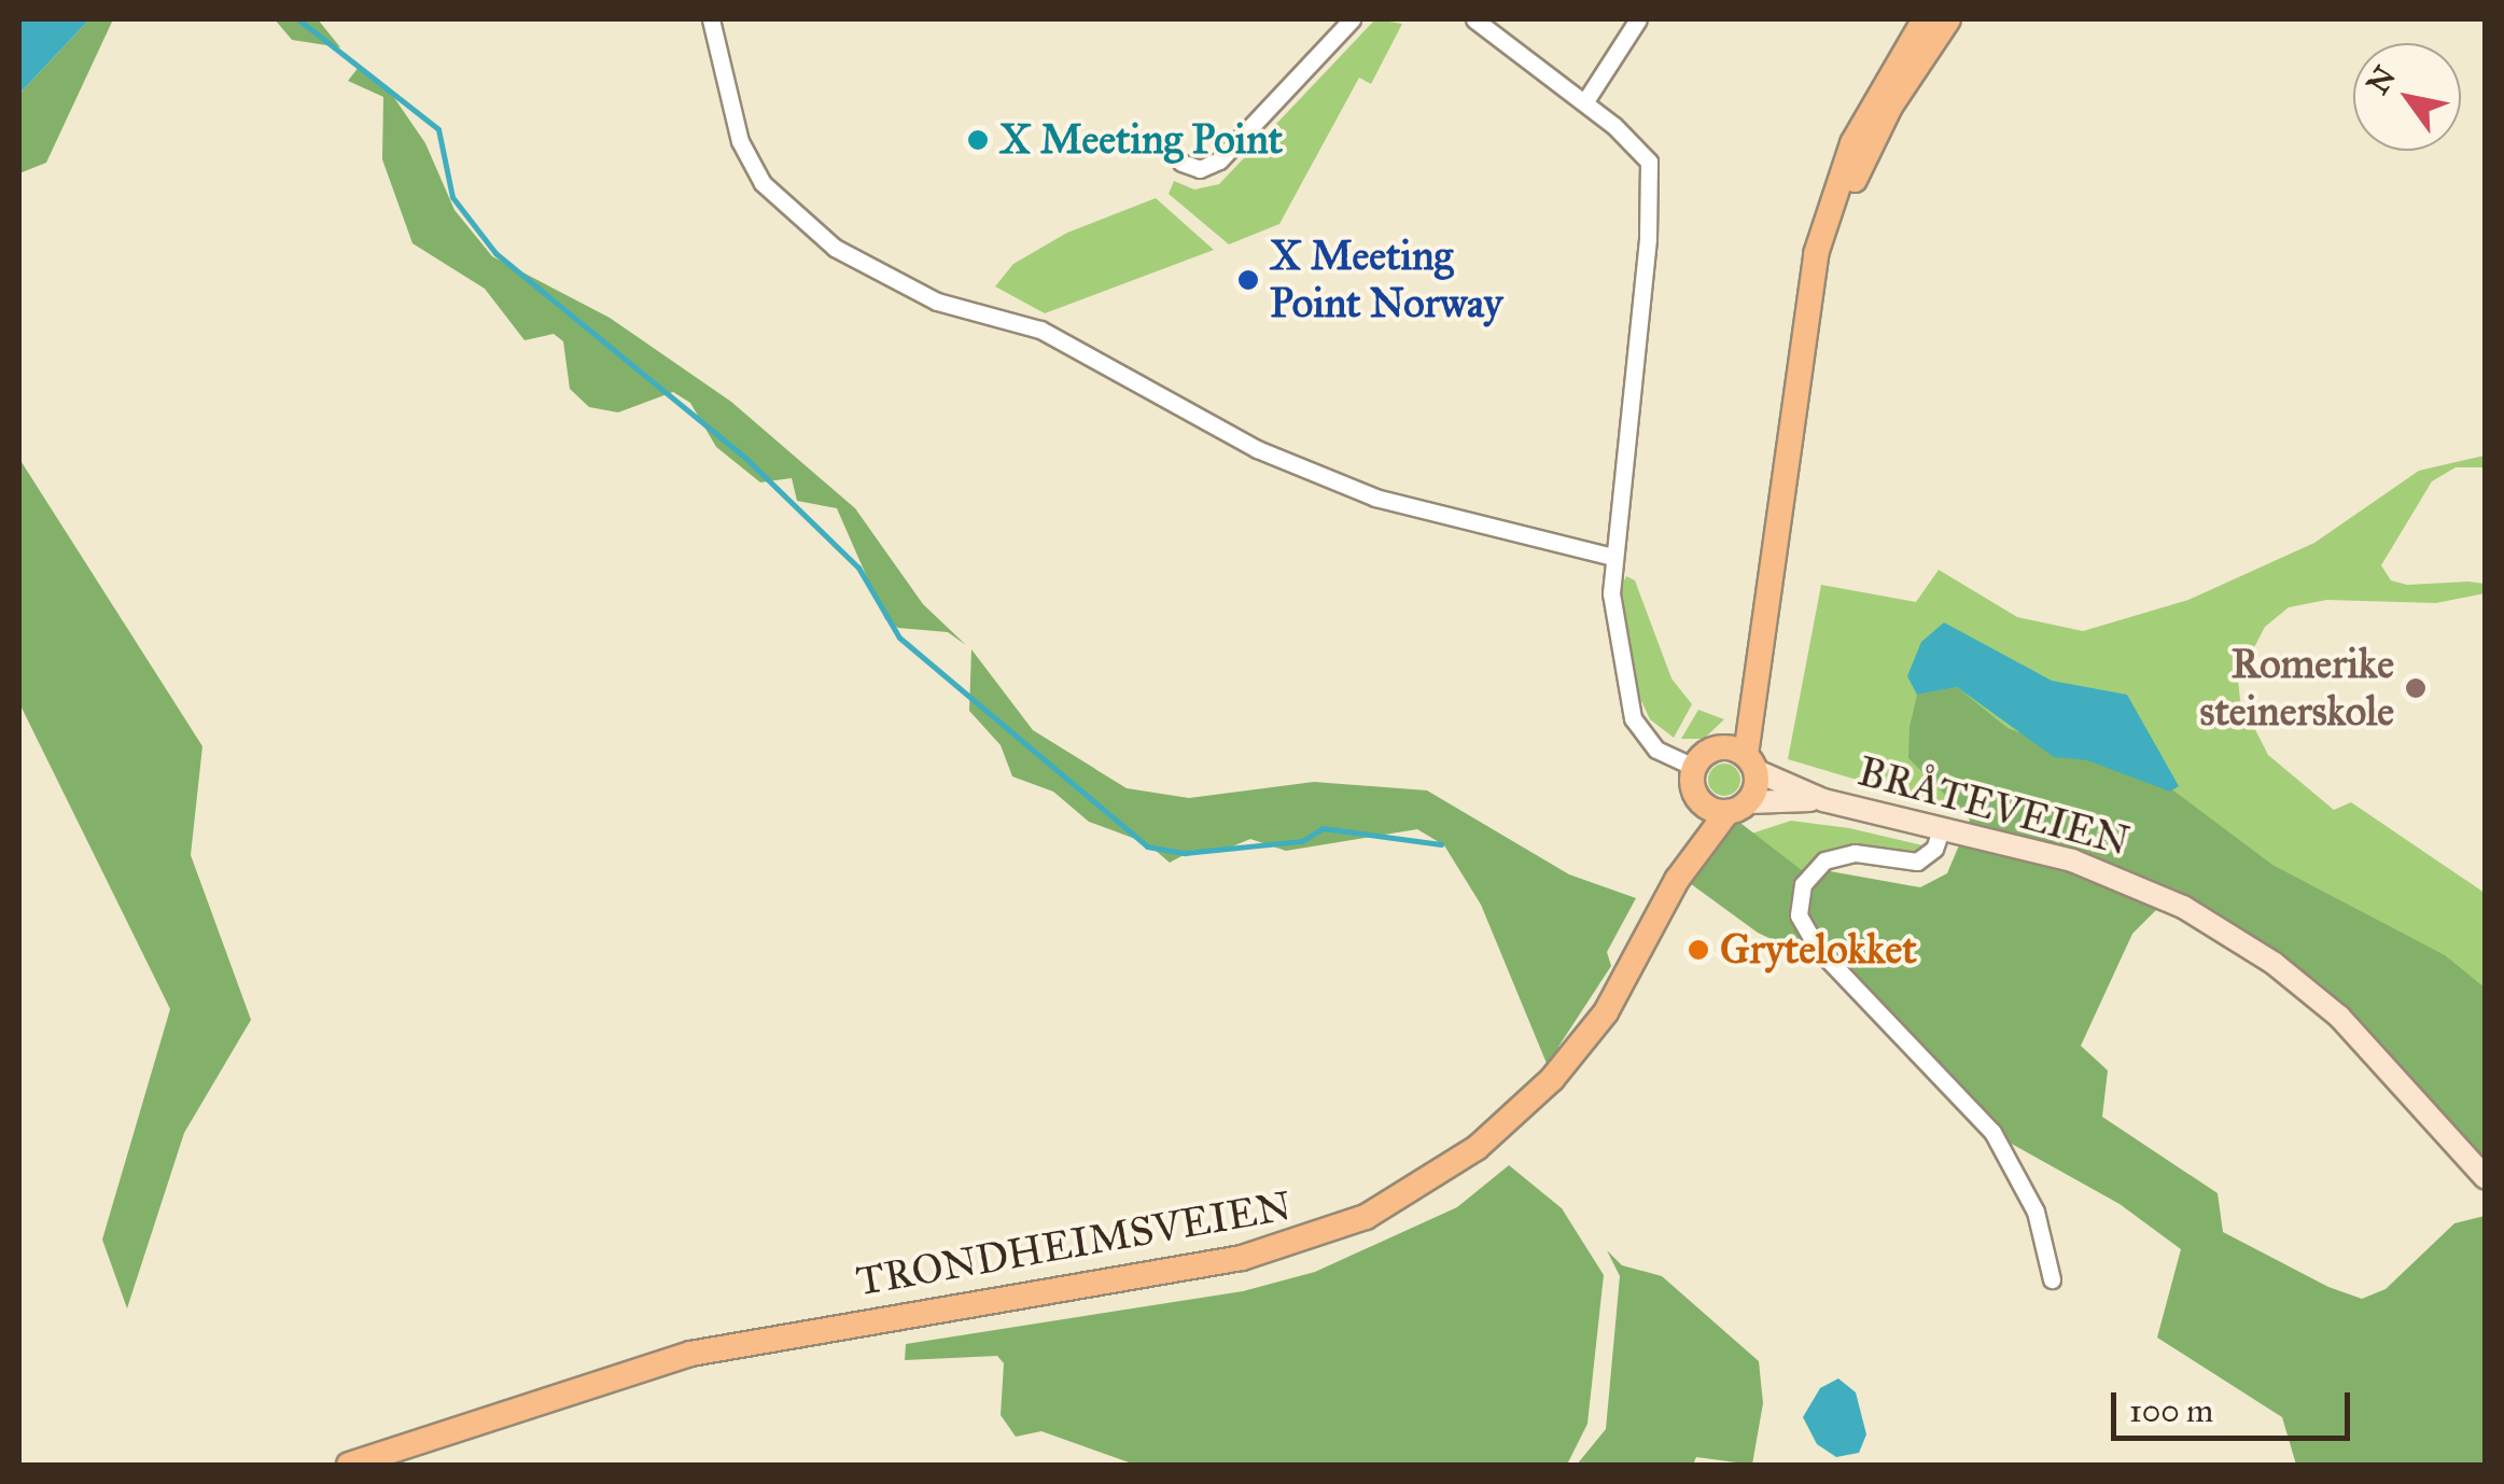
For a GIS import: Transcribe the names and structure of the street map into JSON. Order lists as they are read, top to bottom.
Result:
{
  "streets": {
    "main road": ["BRÅTEVEIEN", "TRONDHEIMSVEIEN"]
  },
  "crossings": [
    ["BRÅTEVEIEN", "TRONDHEIMSVEIEN"]
  ],
  "places": [
    "X Meeting Point",
    "X Meeting Point Norway",
    "Romerike steinerskole",
    "Grytelokket"
  ],
  "scale_bar": "100 m",
  "north": "top left"
}
